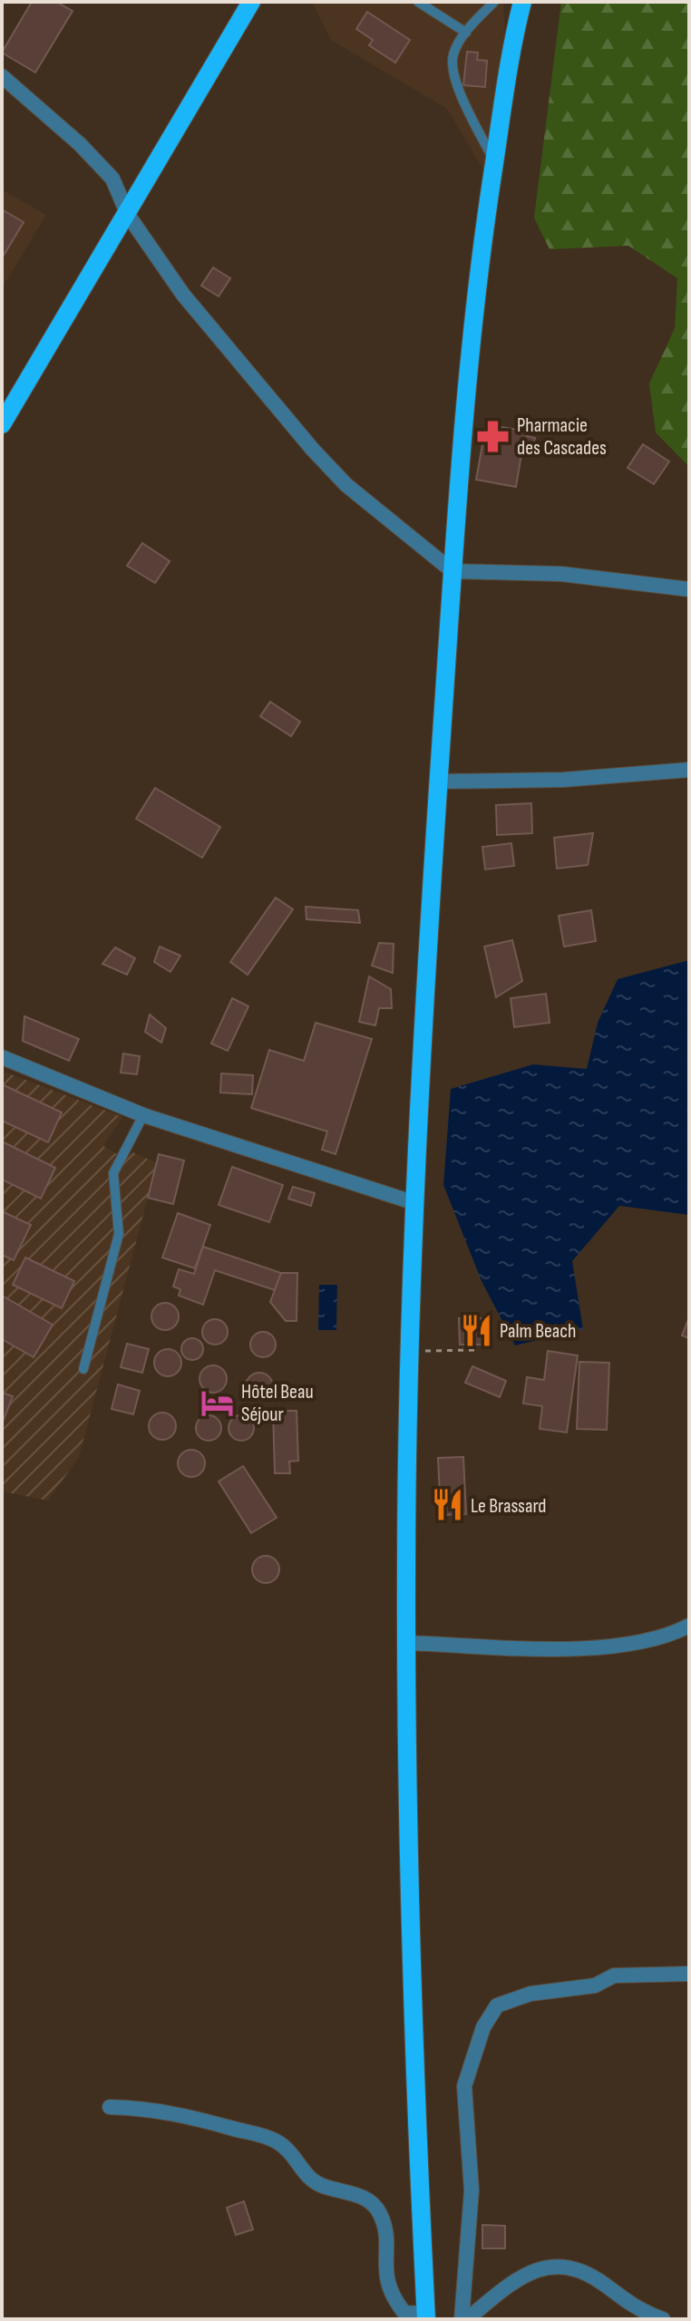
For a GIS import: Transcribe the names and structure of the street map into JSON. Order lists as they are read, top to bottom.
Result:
{
  "places": {
    "pharmacy": ["Pharmacie des Cascades"],
    "restaurant": ["Palm Beach", "Le Brassard"],
    "hotel": ["Hôtel Beau Séjour"]
  }
}
